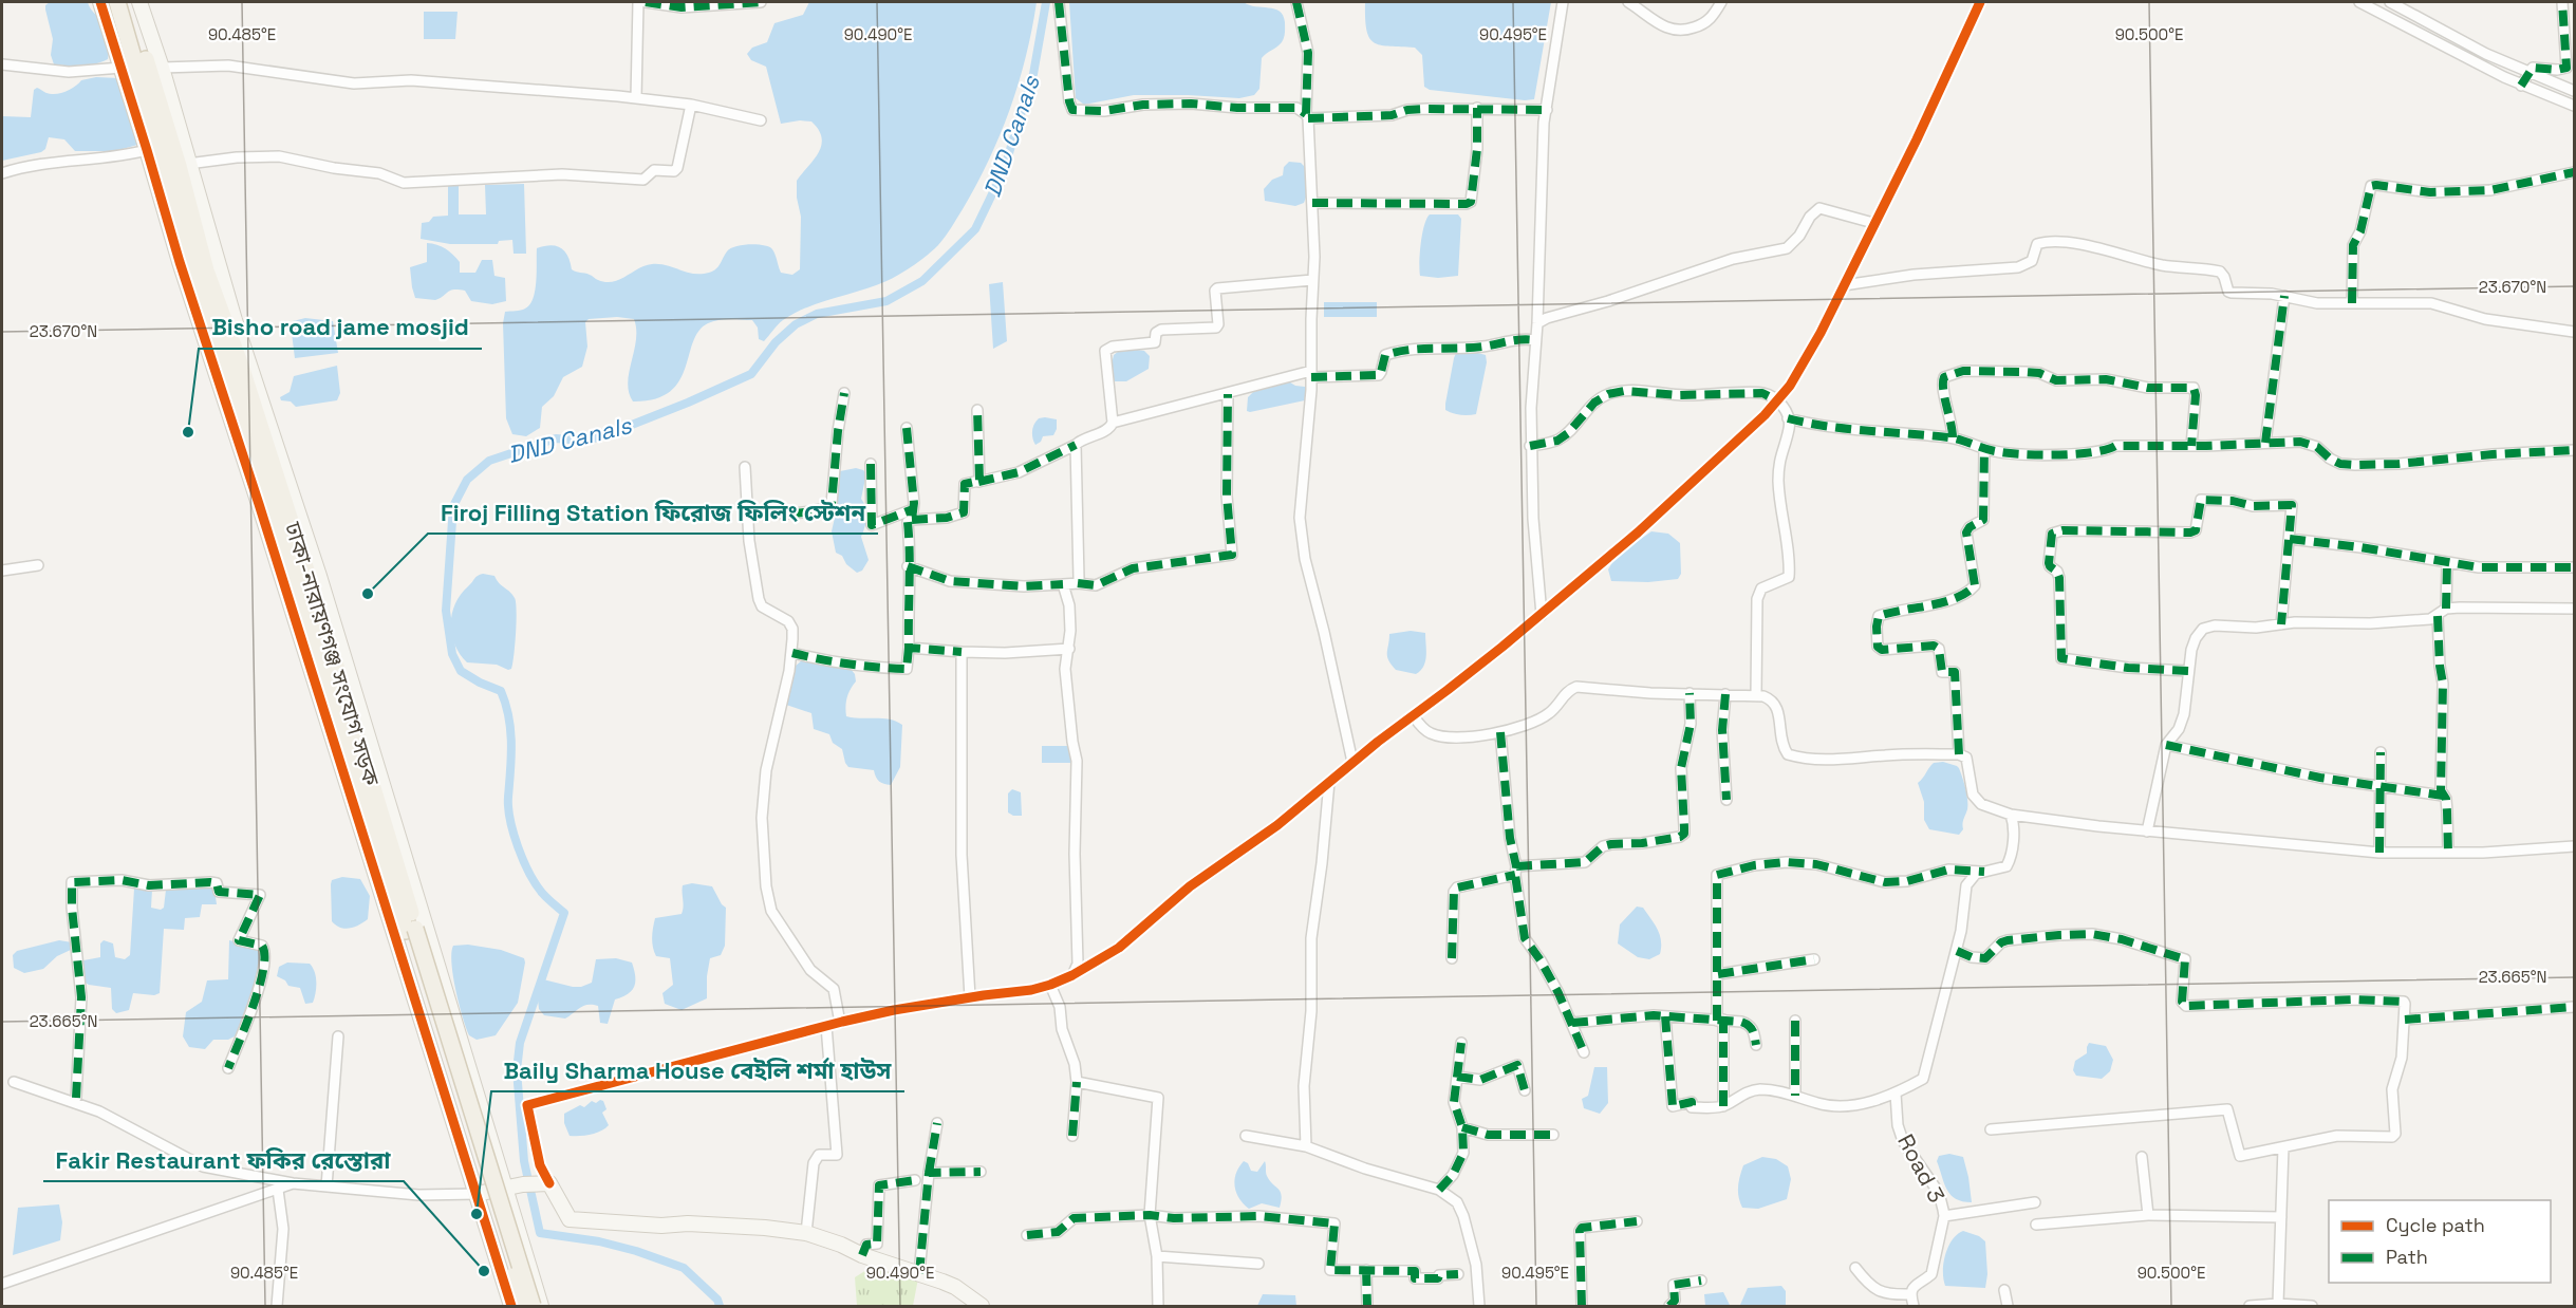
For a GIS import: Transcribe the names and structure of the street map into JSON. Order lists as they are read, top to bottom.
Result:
{
  "streets": {
    "main road": ["ঢাকা-নারায়ণগঞ্জ সংযোগ সড়ক"],
    "street": ["Road 3"]
  },
  "water": ["DND Canals"],
  "places": [
    "Bisho road jame mosjid",
    "Firoj Filling Station ফিরোজ ফিলিং স্টেশন",
    "Baily Sharma House বেইলি শর্মা হাউস",
    "Fakir Restaurant ফকির রেস্তোরা"
  ],
  "legend": ["Cycle path", "Path"],
  "coordinates": [
    "90.485°E",
    "90.490°E",
    "90.495°E",
    "90.500°E",
    "23.670°N",
    "23.665°N"
  ]
}
